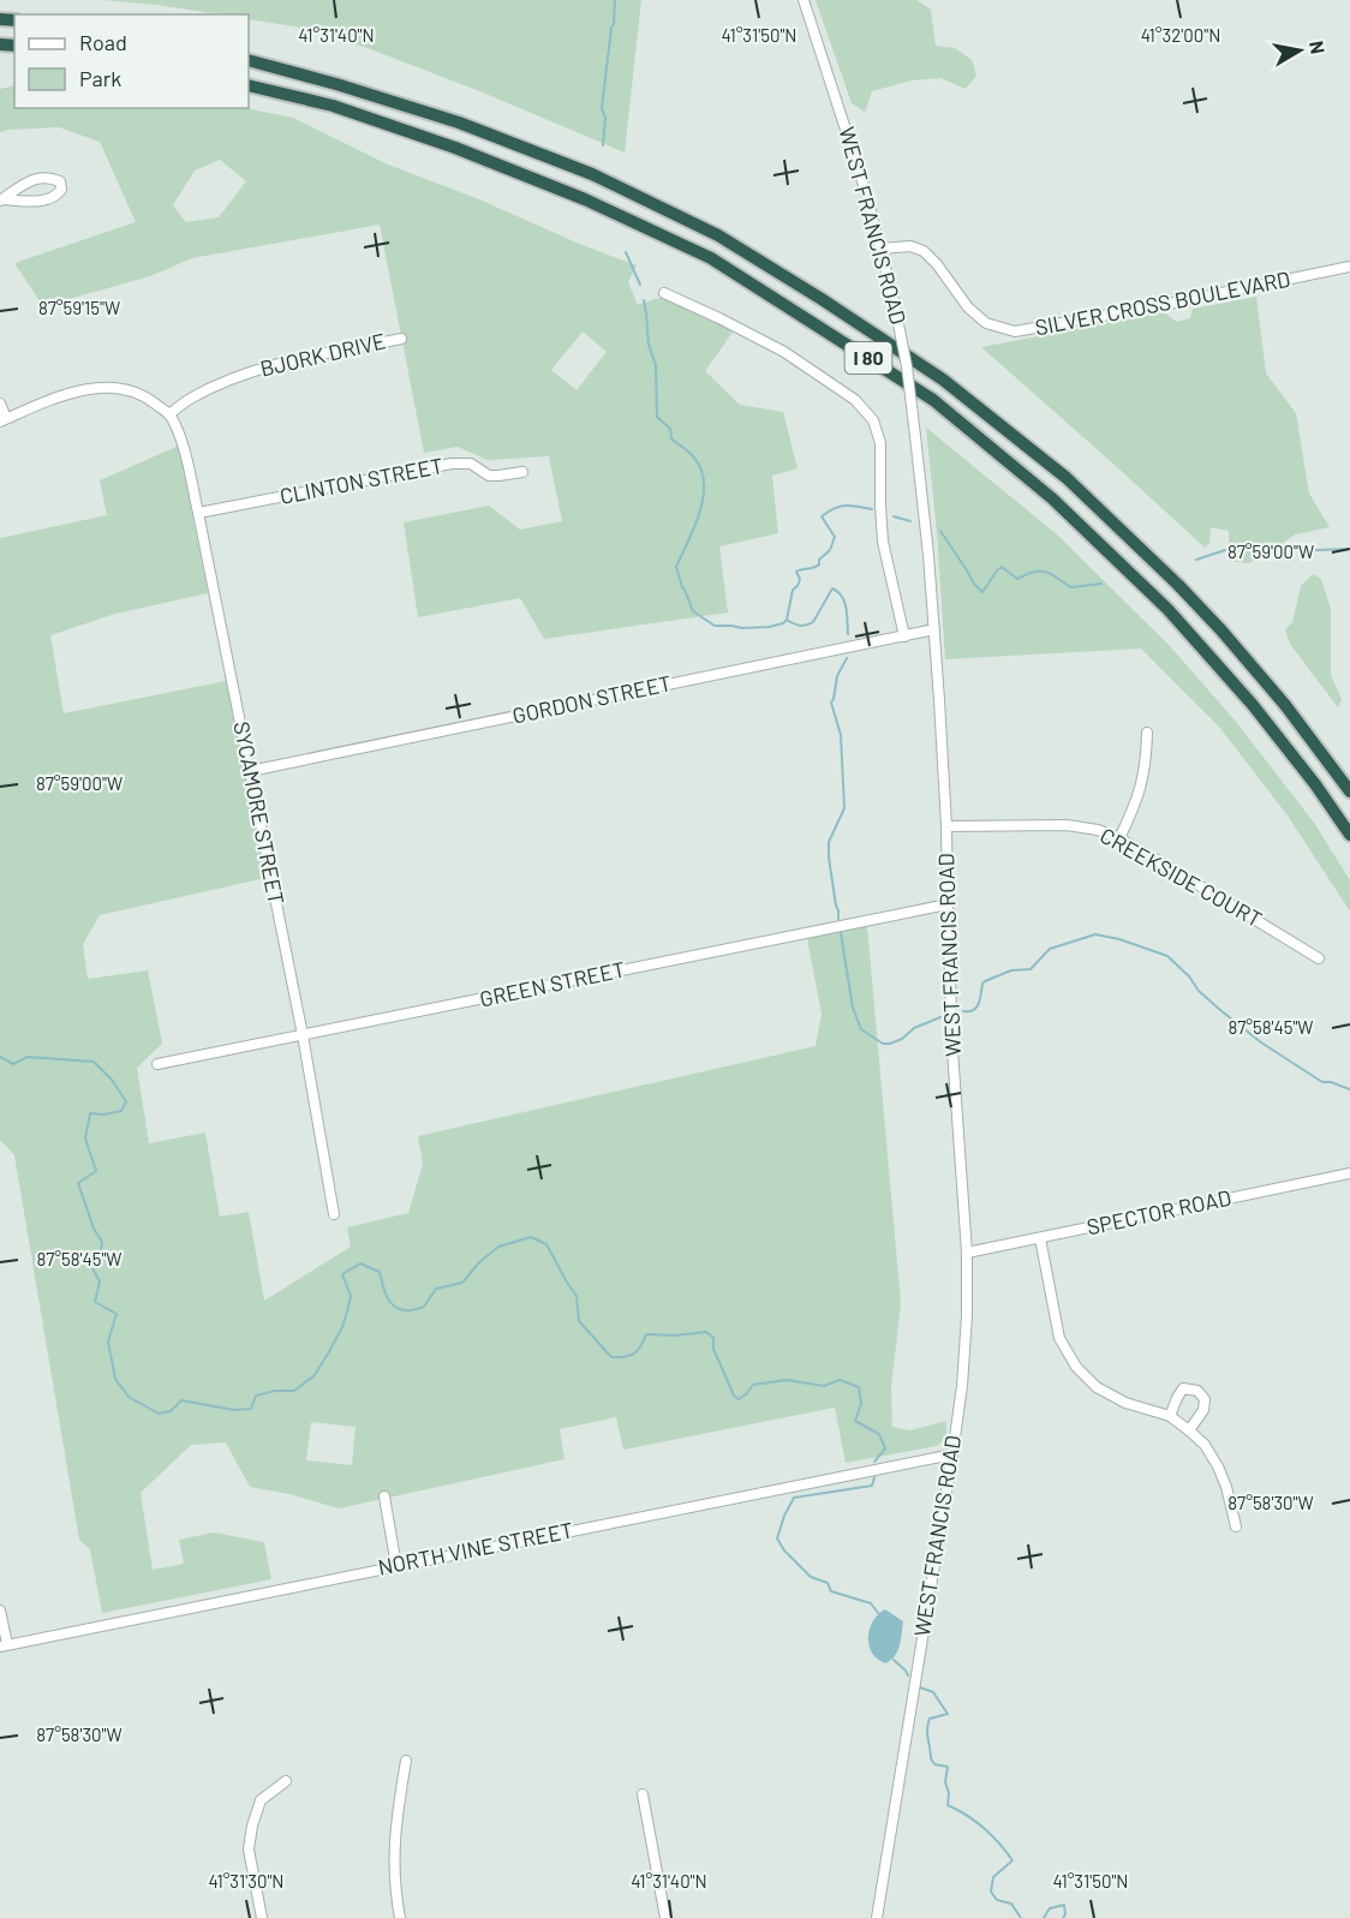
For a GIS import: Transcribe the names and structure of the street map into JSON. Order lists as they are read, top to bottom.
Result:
{
  "streets": {
    "highway": ["I 80"],
    "street": [
      "WEST FRANCIS ROAD",
      "SILVER CROSS BOULEVARD",
      "BJORK DRIVE",
      "CLINTON STREET",
      "GORDON STREET",
      "SYCAMORE STREET",
      "CREEKSIDE COURT",
      "GREEN STREET",
      "SPECTOR ROAD",
      "NORTH VINE STREET"
    ]
  },
  "crossings": [
    ["WEST FRANCIS ROAD", "SILVER CROSS BOULEVARD"],
    ["WEST FRANCIS ROAD", "GORDON STREET"],
    ["WEST FRANCIS ROAD", "CREEKSIDE COURT"],
    ["WEST FRANCIS ROAD", "GREEN STREET"],
    ["WEST FRANCIS ROAD", "SPECTOR ROAD"],
    ["WEST FRANCIS ROAD", "NORTH VINE STREET"],
    ["BJORK DRIVE", "SYCAMORE STREET"],
    ["CLINTON STREET", "SYCAMORE STREET"],
    ["GORDON STREET", "SYCAMORE STREET"],
    ["SYCAMORE STREET", "GREEN STREET"]
  ],
  "legend": ["Road", "Park"],
  "north": "right",
  "coordinates": [
    "41°31'40\"N",
    "41°31'50\"N",
    "41°32'00\"N",
    "87°59'15\"W",
    "87°59'00\"W",
    "87°58'45\"W",
    "87°58'30\"W",
    "41°31'30\"N"
  ]
}
